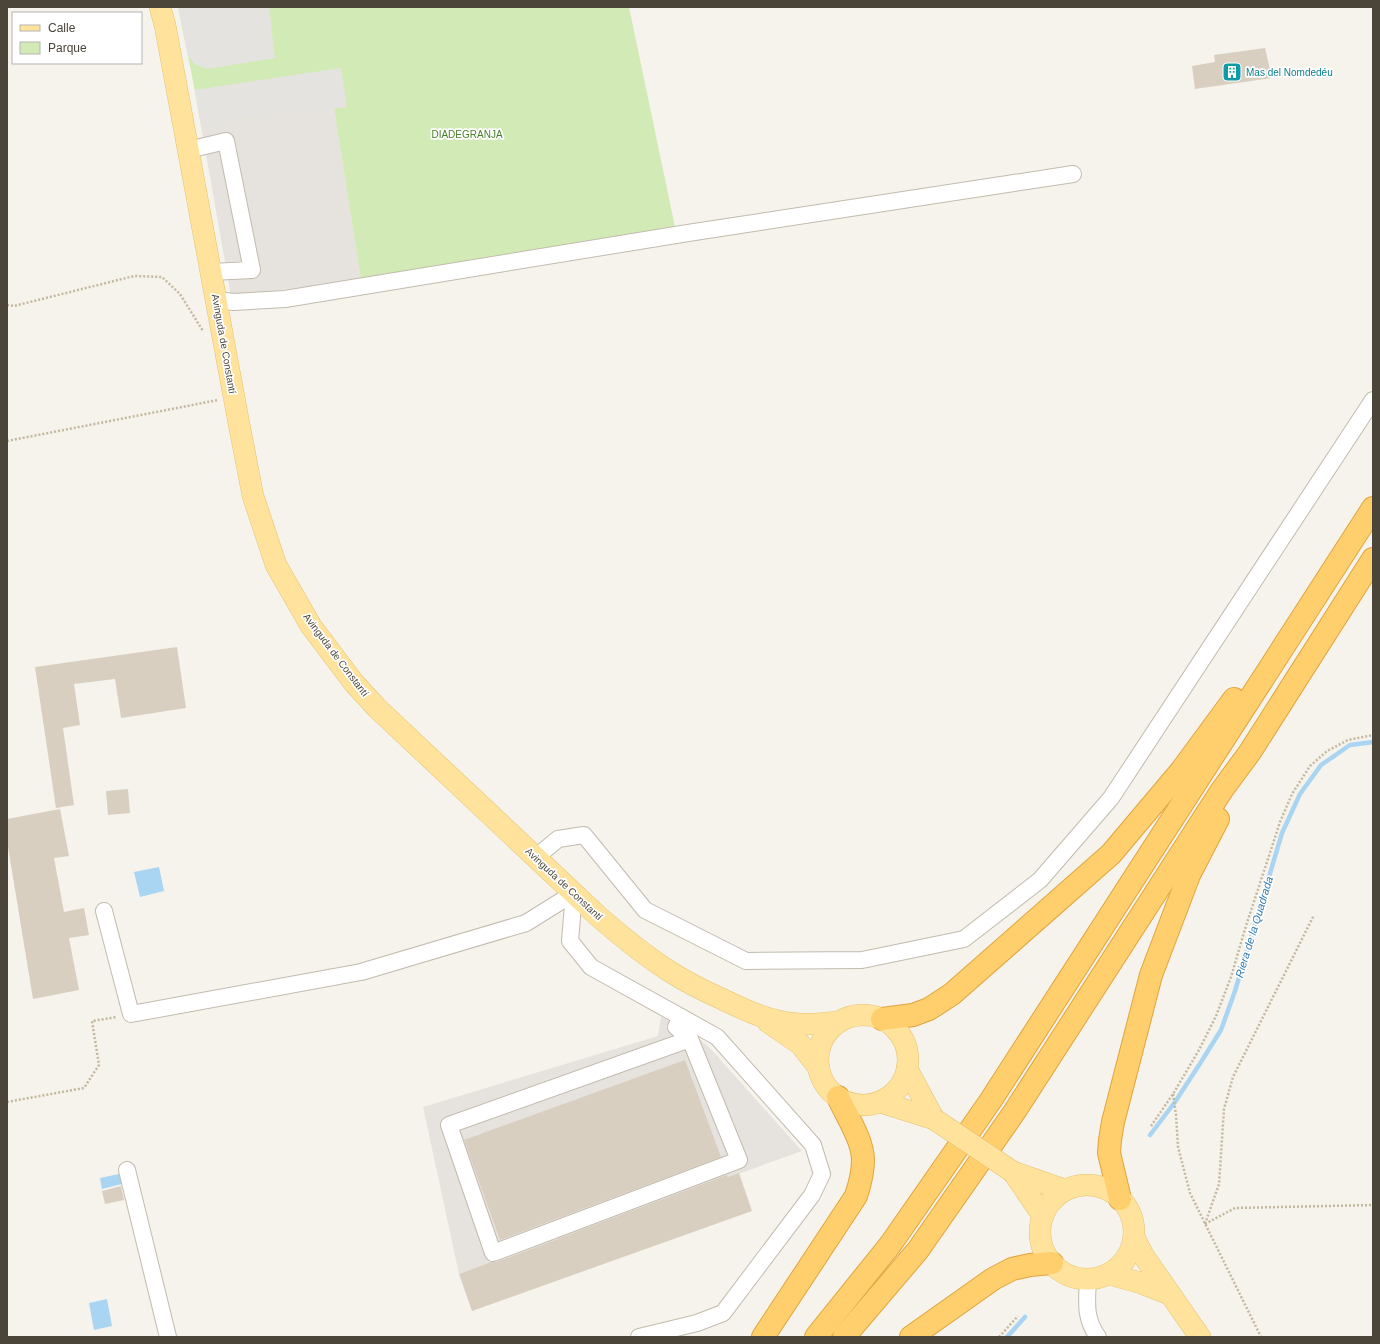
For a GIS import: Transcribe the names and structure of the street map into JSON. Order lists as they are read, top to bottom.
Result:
{
  "streets": {
    "main road": ["Avinguda de Constantí"]
  },
  "water": ["Riera de la Quadrada"],
  "parks": ["DIADEGRANJA"],
  "places": {
    "building": ["Mas del Nomdedéu"]
  },
  "legend": ["Calle", "Parque"]
}
